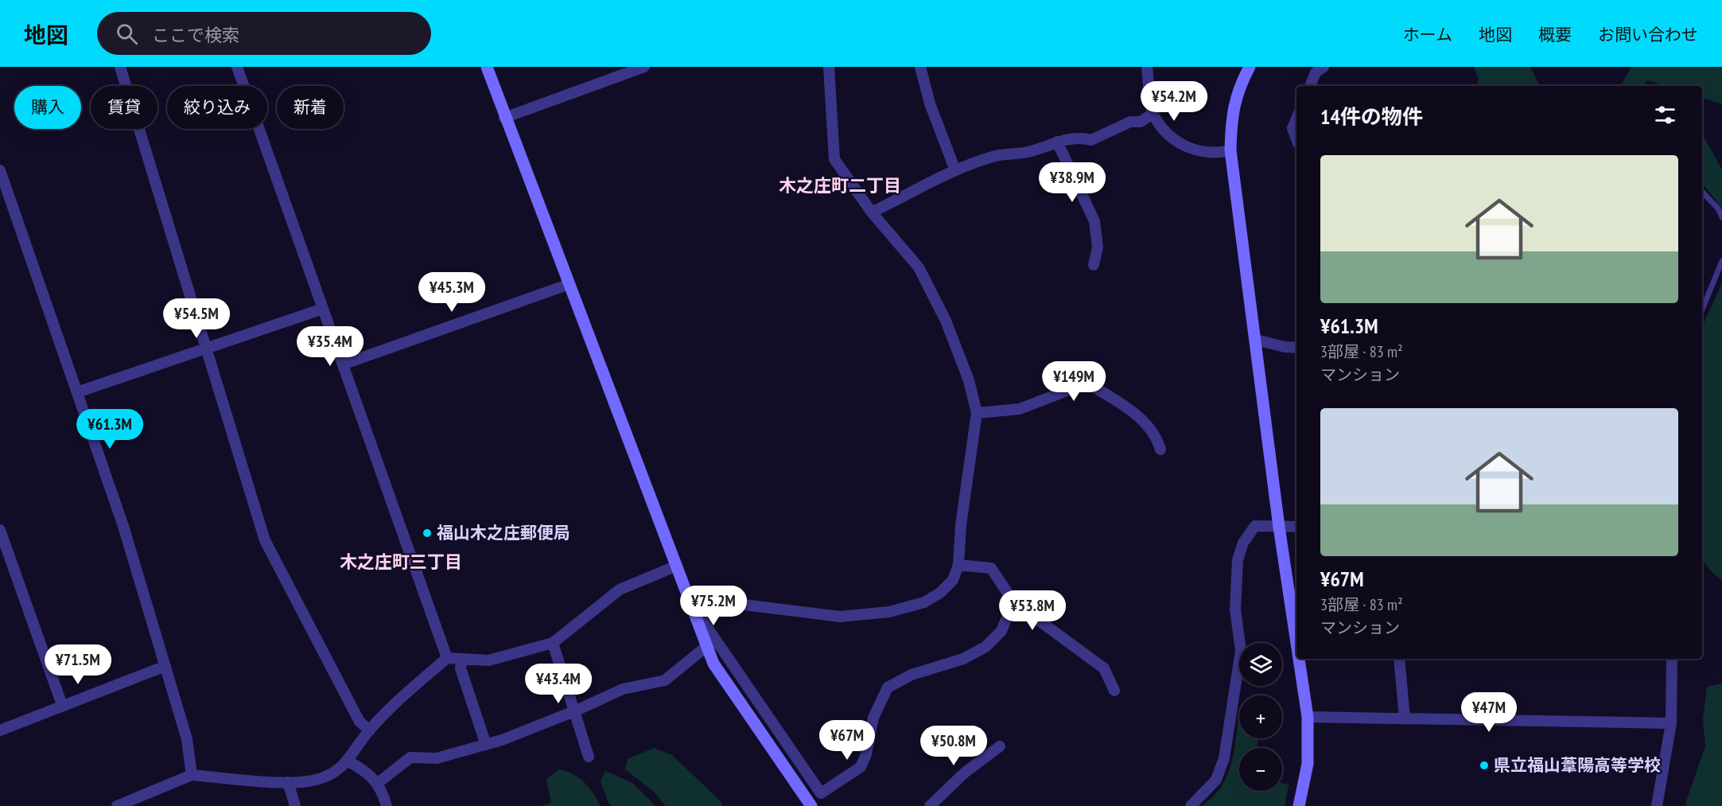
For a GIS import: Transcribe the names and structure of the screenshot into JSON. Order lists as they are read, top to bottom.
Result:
{
  "districts": ["木之庄町二丁目", "木之庄町三丁目"],
  "places": ["福山木之庄郵便局", "県立福山葦陽高等学校"],
  "page": {
    "header": "地図",
    "search": "ここで検索",
    "nav": [
      "ホーム",
      "地図",
      "概要",
      "お問い合わせ"
    ],
    "price": [
      "¥54.2M",
      "¥38.9M",
      "¥45.3M",
      "¥54.5M",
      "¥35.4M",
      "¥149M",
      "¥61.3M",
      "¥75.2M",
      "¥53.8M",
      "¥71.5M",
      "¥43.4M",
      "¥47M",
      "¥67M",
      "¥50.8M"
    ],
    "chip": [
      "購入",
      "賃貸",
      "絞り込み",
      "新着"
    ],
    "heading": "14件の物件",
    "list": [
      {
        "name": "¥61.3M",
        "note": "3部屋 · 83 m² · マンション"
      },
      {
        "name": "¥67M",
        "note": "3部屋 · 83 m² · マンション"
      }
    ],
    "map_buttons": ["+", "−"]
  }
}
